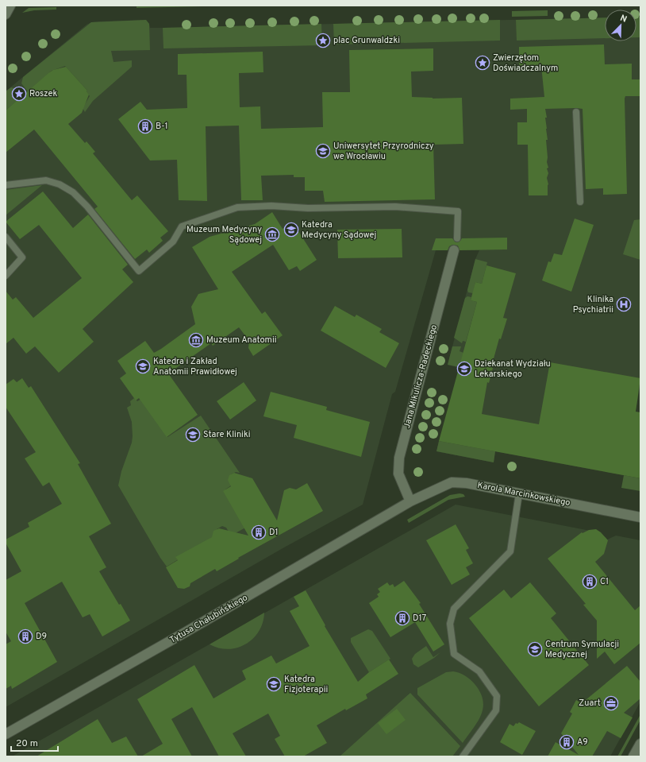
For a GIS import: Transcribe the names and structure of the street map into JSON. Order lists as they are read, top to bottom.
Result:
{
  "streets": {
    "street": ["Jana Mikulicza-Radeckiego", "Karola Marcinkowskiego", "Tytusa Chałubińskiego"]
  },
  "crossings": [
    ["Jana Mikulicza-Radeckiego", "Karola Marcinkowskiego"],
    ["Jana Mikulicza-Radeckiego", "Tytusa Chałubińskiego"],
    ["Karola Marcinkowskiego", "Tytusa Chałubińskiego"]
  ],
  "places": {
    "place": ["plac Grunwaldzki", "Zwierzętom Doświadczalnym", "Roszek"],
    "building": [
      "B-1",
      "D1",
      "C1",
      "D17",
      "D9",
      "A9"
    ],
    "school or university": [
      "Uniwersytet Przyrodniczy we Wrocławiu",
      "Katedra Medycyny Sądowej",
      "Katedra i Zakład Anatomii Prawidłowej",
      "Dziekanat Wydziału Lekarskiego",
      "Stare Kliniki",
      "Centrum Symulacji Medycznej",
      "Katedra Fizjoterapii"
    ],
    "museum": ["Muzeum Medycyny Sądowej", "Muzeum Anatomii"],
    "hospital": ["Klinika Psychiatrii"],
    "office": ["Zuart"]
  },
  "scale_bar": "20 m",
  "north": "top right"
}
